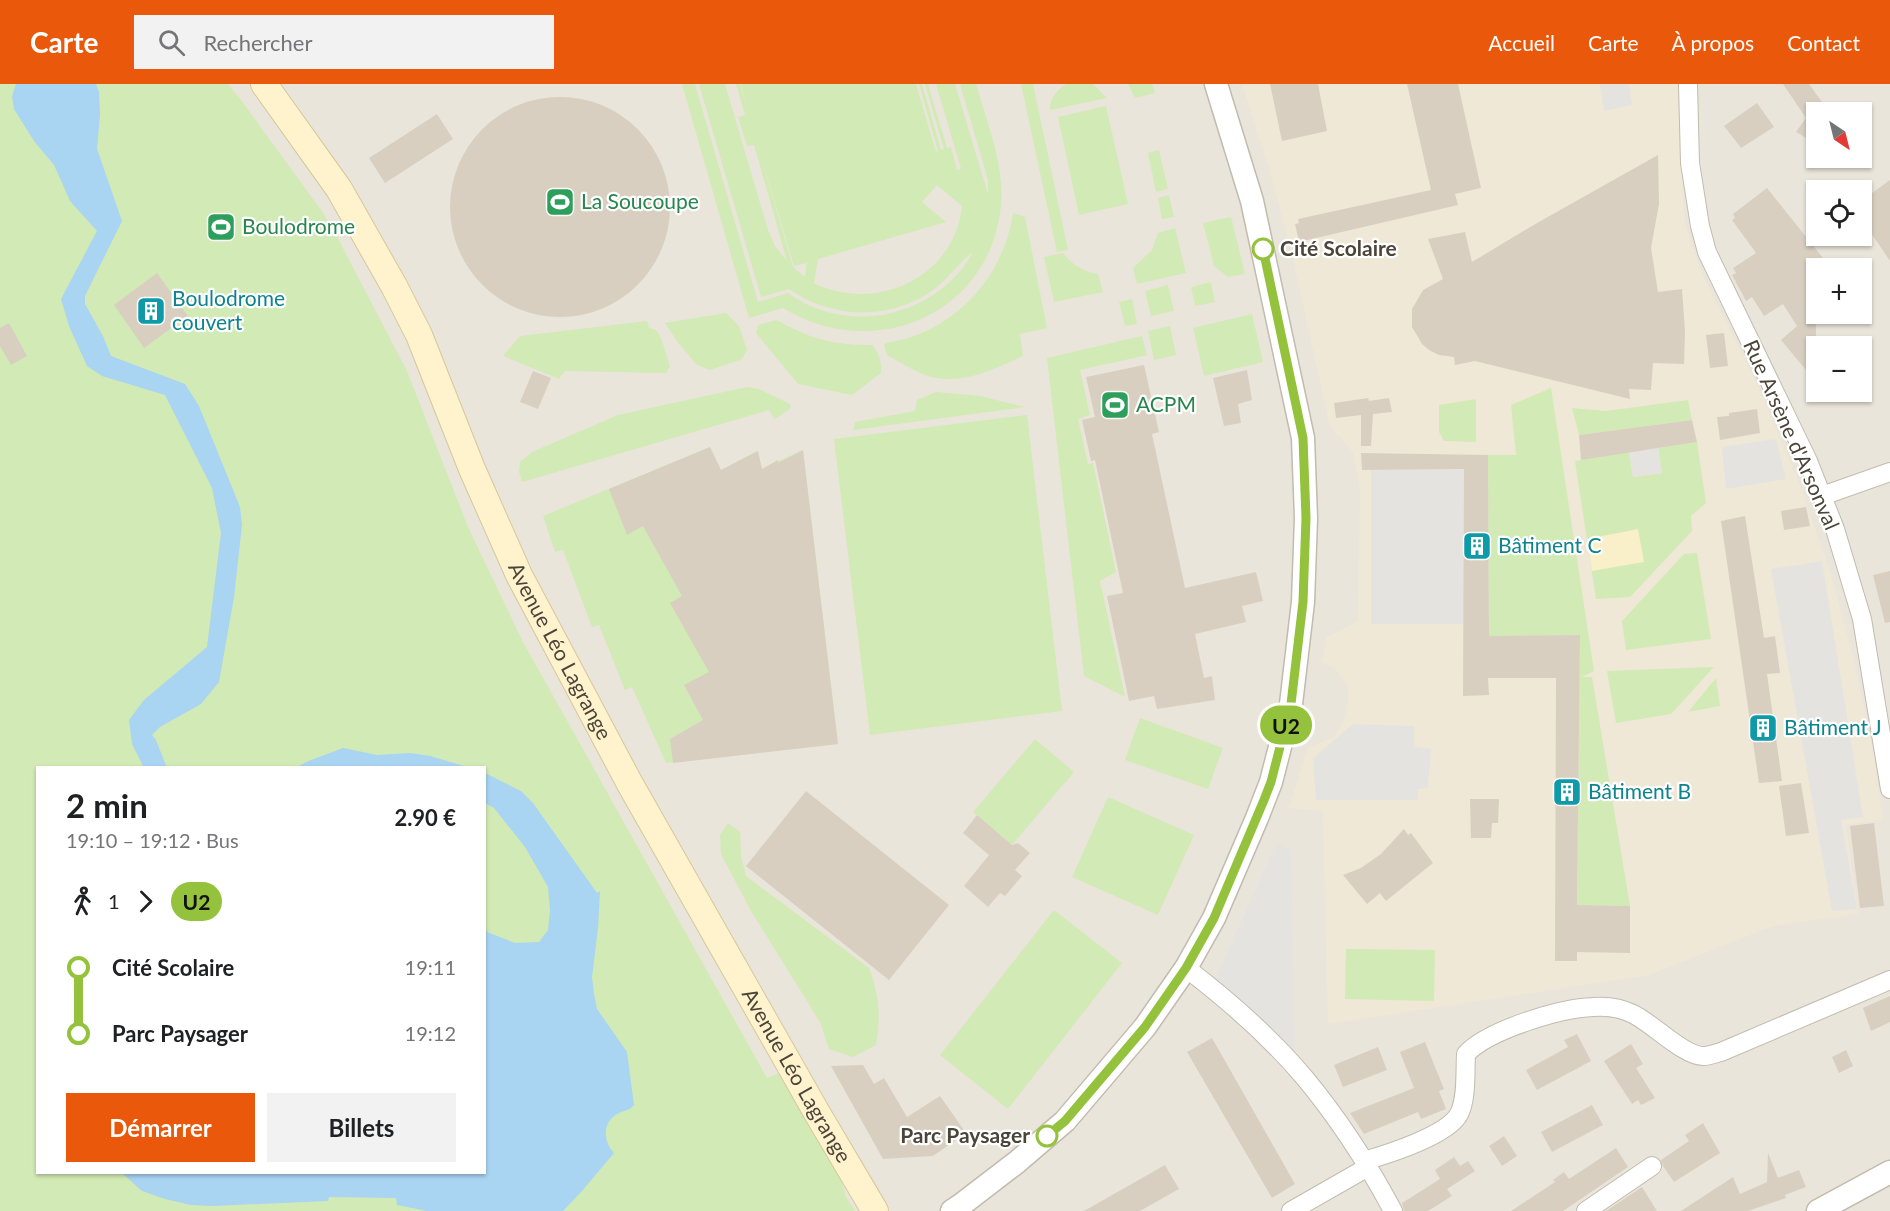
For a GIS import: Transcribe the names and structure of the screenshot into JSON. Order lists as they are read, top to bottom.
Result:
{
  "streets": {
    "main road": ["Avenue Léo Lagrange"],
    "street": ["Rue Arsène d'Arsonval"]
  },
  "places": {
    "sports": ["La Soucoupe", "Boulodrome", "ACPM"],
    "other": ["Cité Scolaire", "Parc Paysager"],
    "building": [
      "Boulodrome couvert",
      "Bâtiment C",
      "Bâtiment J",
      "Bâtiment B"
    ]
  },
  "lines": ["bus line U2"],
  "north": "bottom right",
  "page": {
    "header": "Carte",
    "search": "Rechercher",
    "nav": [
      "Accueil",
      "Carte",
      "À propos",
      "Contact"
    ],
    "on_map": "U2",
    "map_buttons": ["+", "−"],
    "heading": ["2 min", "19:10 – 19:12 · Bus", "2.90 €"],
    "legs": ["1", "U2"],
    "list": [
      {
        "name": "Cité Scolaire",
        "value": "19:11"
      },
      {
        "name": "Parc Paysager",
        "value": "19:12"
      }
    ],
    "buttons": ["Démarrer", "Billets"]
  }
}
